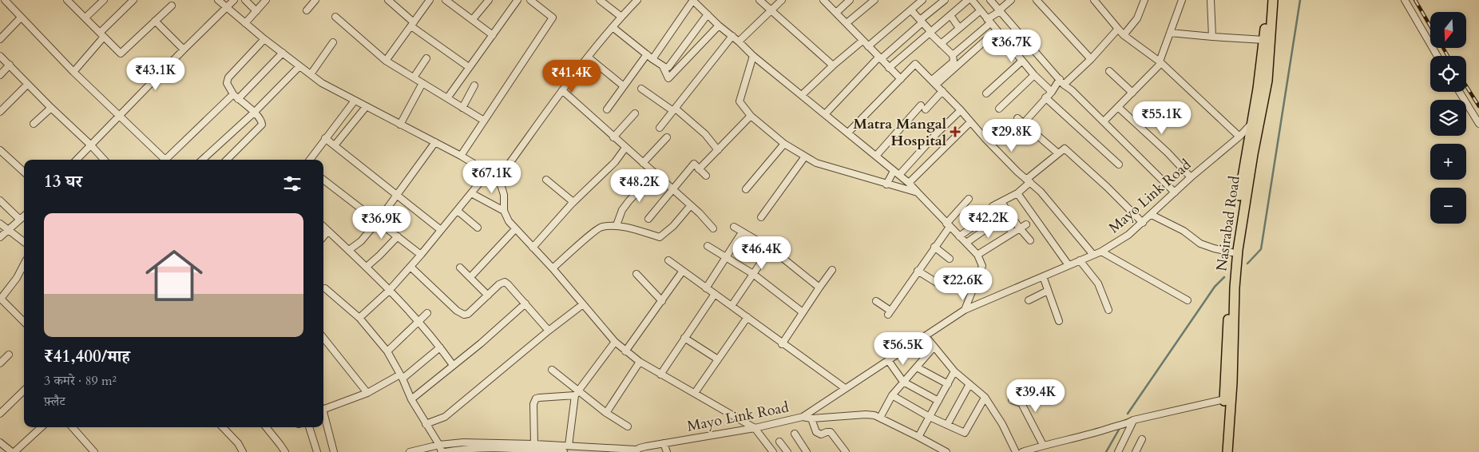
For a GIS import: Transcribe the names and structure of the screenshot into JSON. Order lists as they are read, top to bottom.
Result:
{
  "streets": {
    "highway": ["Nasirabad Road"],
    "street": ["Mayo Link Road"]
  },
  "crossings": [
    ["Mayo Link Road", "Nasirabad Road"]
  ],
  "places": {
    "health": ["Matra Mangal Hospital"]
  },
  "north": "bottom",
  "page": {
    "map_buttons": ["+", "−"],
    "price": [
      "₹36.7K",
      "₹43.1K",
      "₹41.4K",
      "₹55.1K",
      "₹29.8K",
      "₹67.1K",
      "₹48.2K",
      "₹42.2K",
      "₹36.9K",
      "₹46.4K",
      "₹22.6K",
      "₹56.5K",
      "₹39.4K"
    ],
    "heading": "13 घर",
    "list": [
      {
        "name": "₹41,400/माह",
        "note": "3 कमरे · 89 m² · फ़्लैट"
      }
    ]
  }
}
